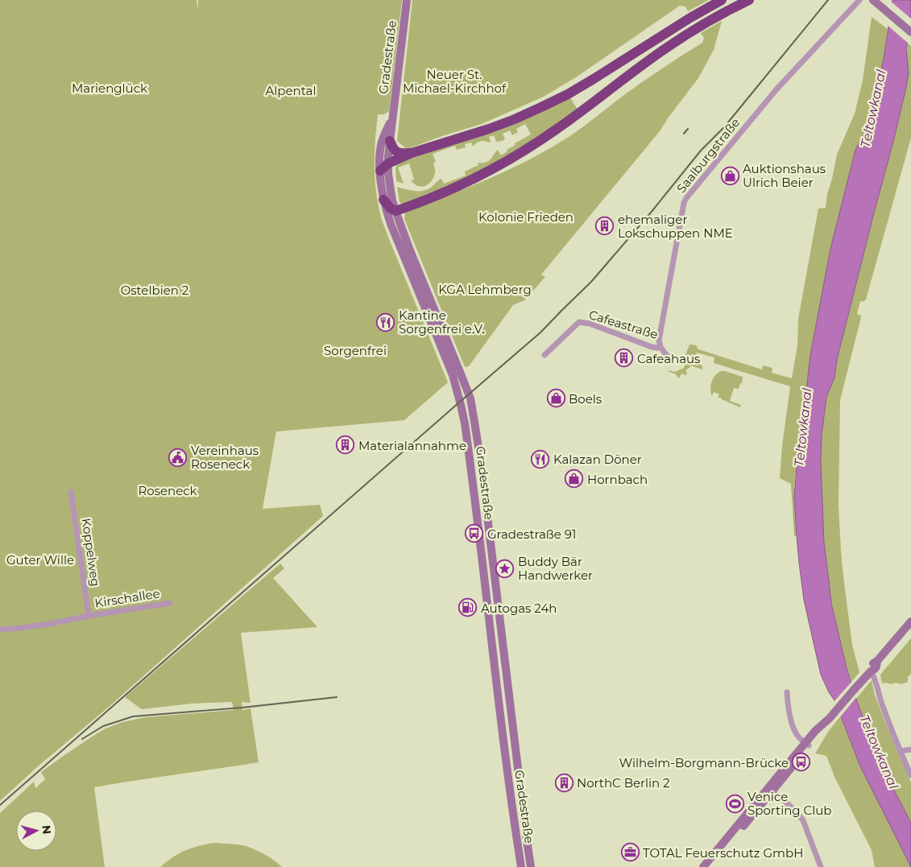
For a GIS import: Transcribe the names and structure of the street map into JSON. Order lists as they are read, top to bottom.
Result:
{
  "streets": {
    "main road": ["Gradestraße"],
    "street": [
      "Saalburgstraße",
      "Cafeastraße",
      "Koppelweg",
      "Kirschallee"
    ]
  },
  "crossings": [
    ["Saalburgstraße", "Cafeastraße"],
    ["Koppelweg", "Kirschallee"]
  ],
  "water": ["Teltowkanal"],
  "parks": [
    "Neuer St. Michael-Kirchhof",
    "Marienglück",
    "Alpental",
    "Kolonie Frieden",
    "KGA Lehmberg",
    "Ostelbien 2",
    "Sorgenfrei",
    "Roseneck",
    "Guter Wille"
  ],
  "places": {
    "shop": ["Auktionshaus Ulrich Beier", "Boels", "Hornbach"],
    "building": [
      "ehemaliger Lokschuppen NME",
      "Cafeahaus",
      "Materialannahme",
      "NorthC Berlin 2"
    ],
    "restaurant": ["Kantine Sorgenfrei e.V.", "Kalazan Döner"],
    "public building": ["Vereinhaus Roseneck"],
    "bus stop": ["Gradestraße 91", "Wilhelm-Borgmann-Brücke"],
    "place": ["Buddy Bär Handwerker"],
    "fuel station": ["Autogas 24h"],
    "sports": ["Venice Sporting Club"],
    "office": ["TOTAL Feuerschutz GmbH"]
  },
  "north": "right"
}
